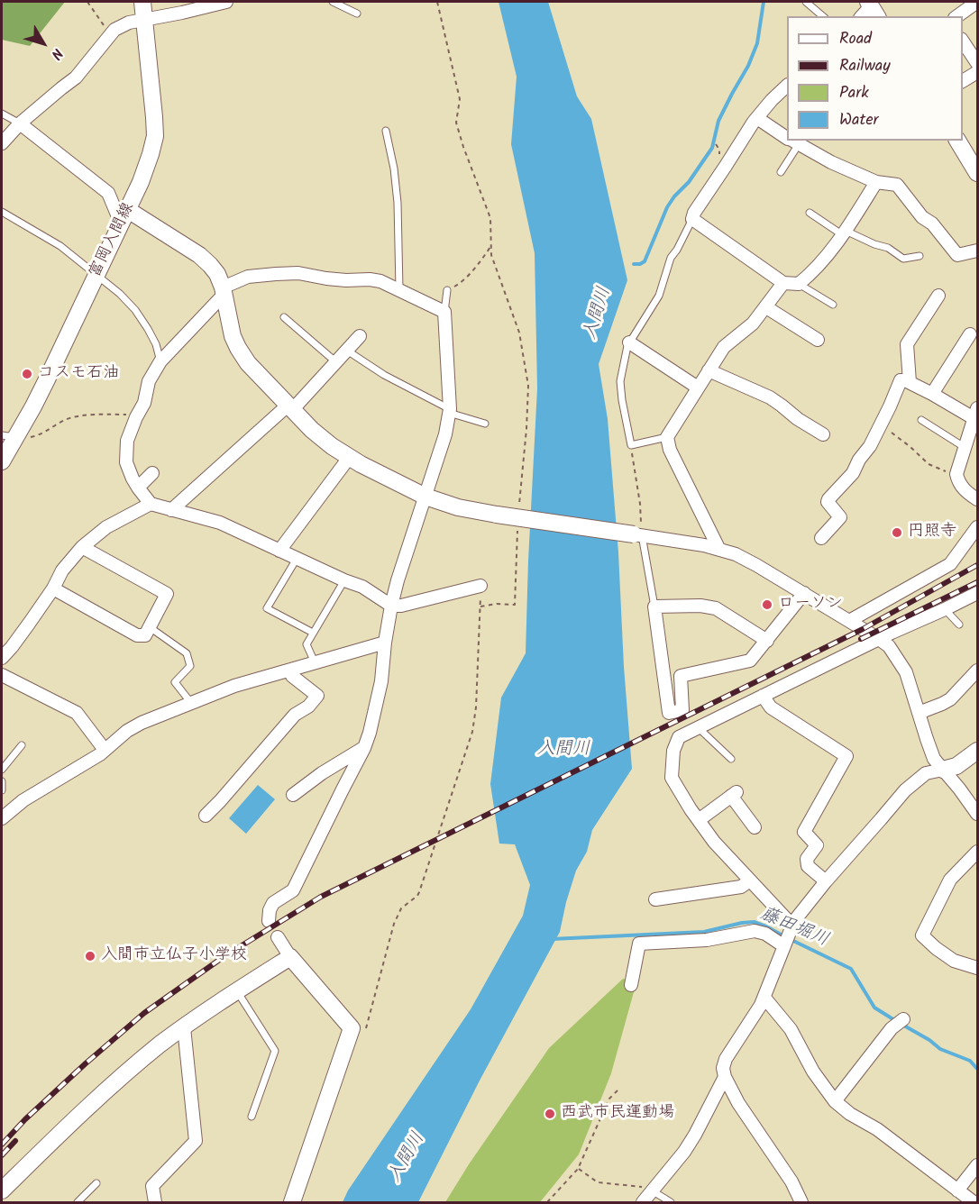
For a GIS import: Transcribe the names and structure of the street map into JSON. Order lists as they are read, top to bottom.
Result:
{
  "streets": {
    "street": ["富岡入間線"]
  },
  "water": ["入間川", "藤田堀川"],
  "places": [
    "コスモ石油",
    "円照寺",
    "ローソン",
    "入間市立仏子小学校",
    "西武市民運動場"
  ],
  "legend": [
    "Road",
    "Railway",
    "Park",
    "Water"
  ],
  "north": "bottom right"
}
